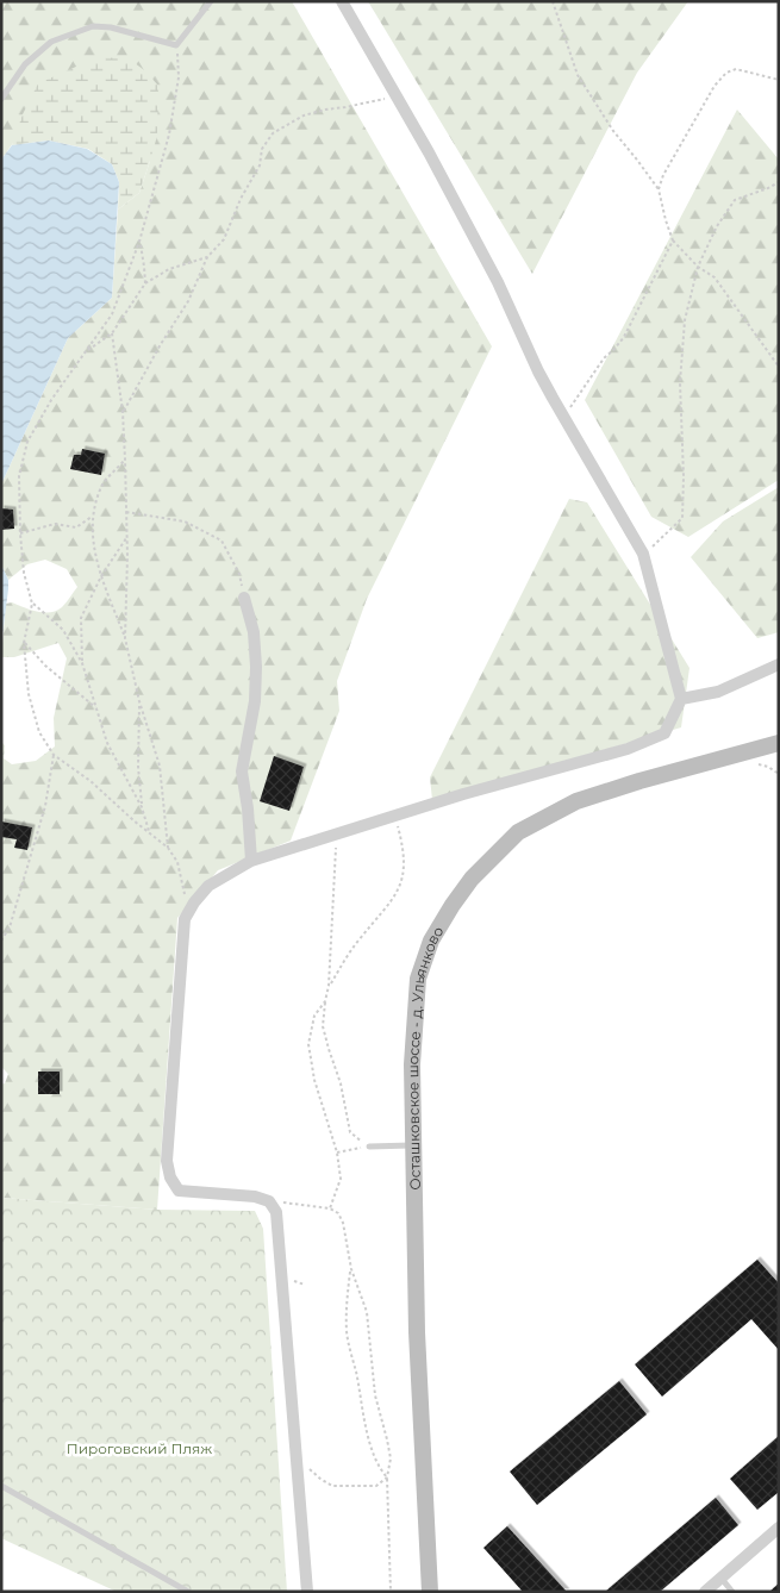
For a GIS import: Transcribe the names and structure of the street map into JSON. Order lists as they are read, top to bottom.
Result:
{
  "streets": {
    "street": ["Осташковское шоссе - д. Ульянково"]
  },
  "parks": ["Пироговский Пляж"]
}
